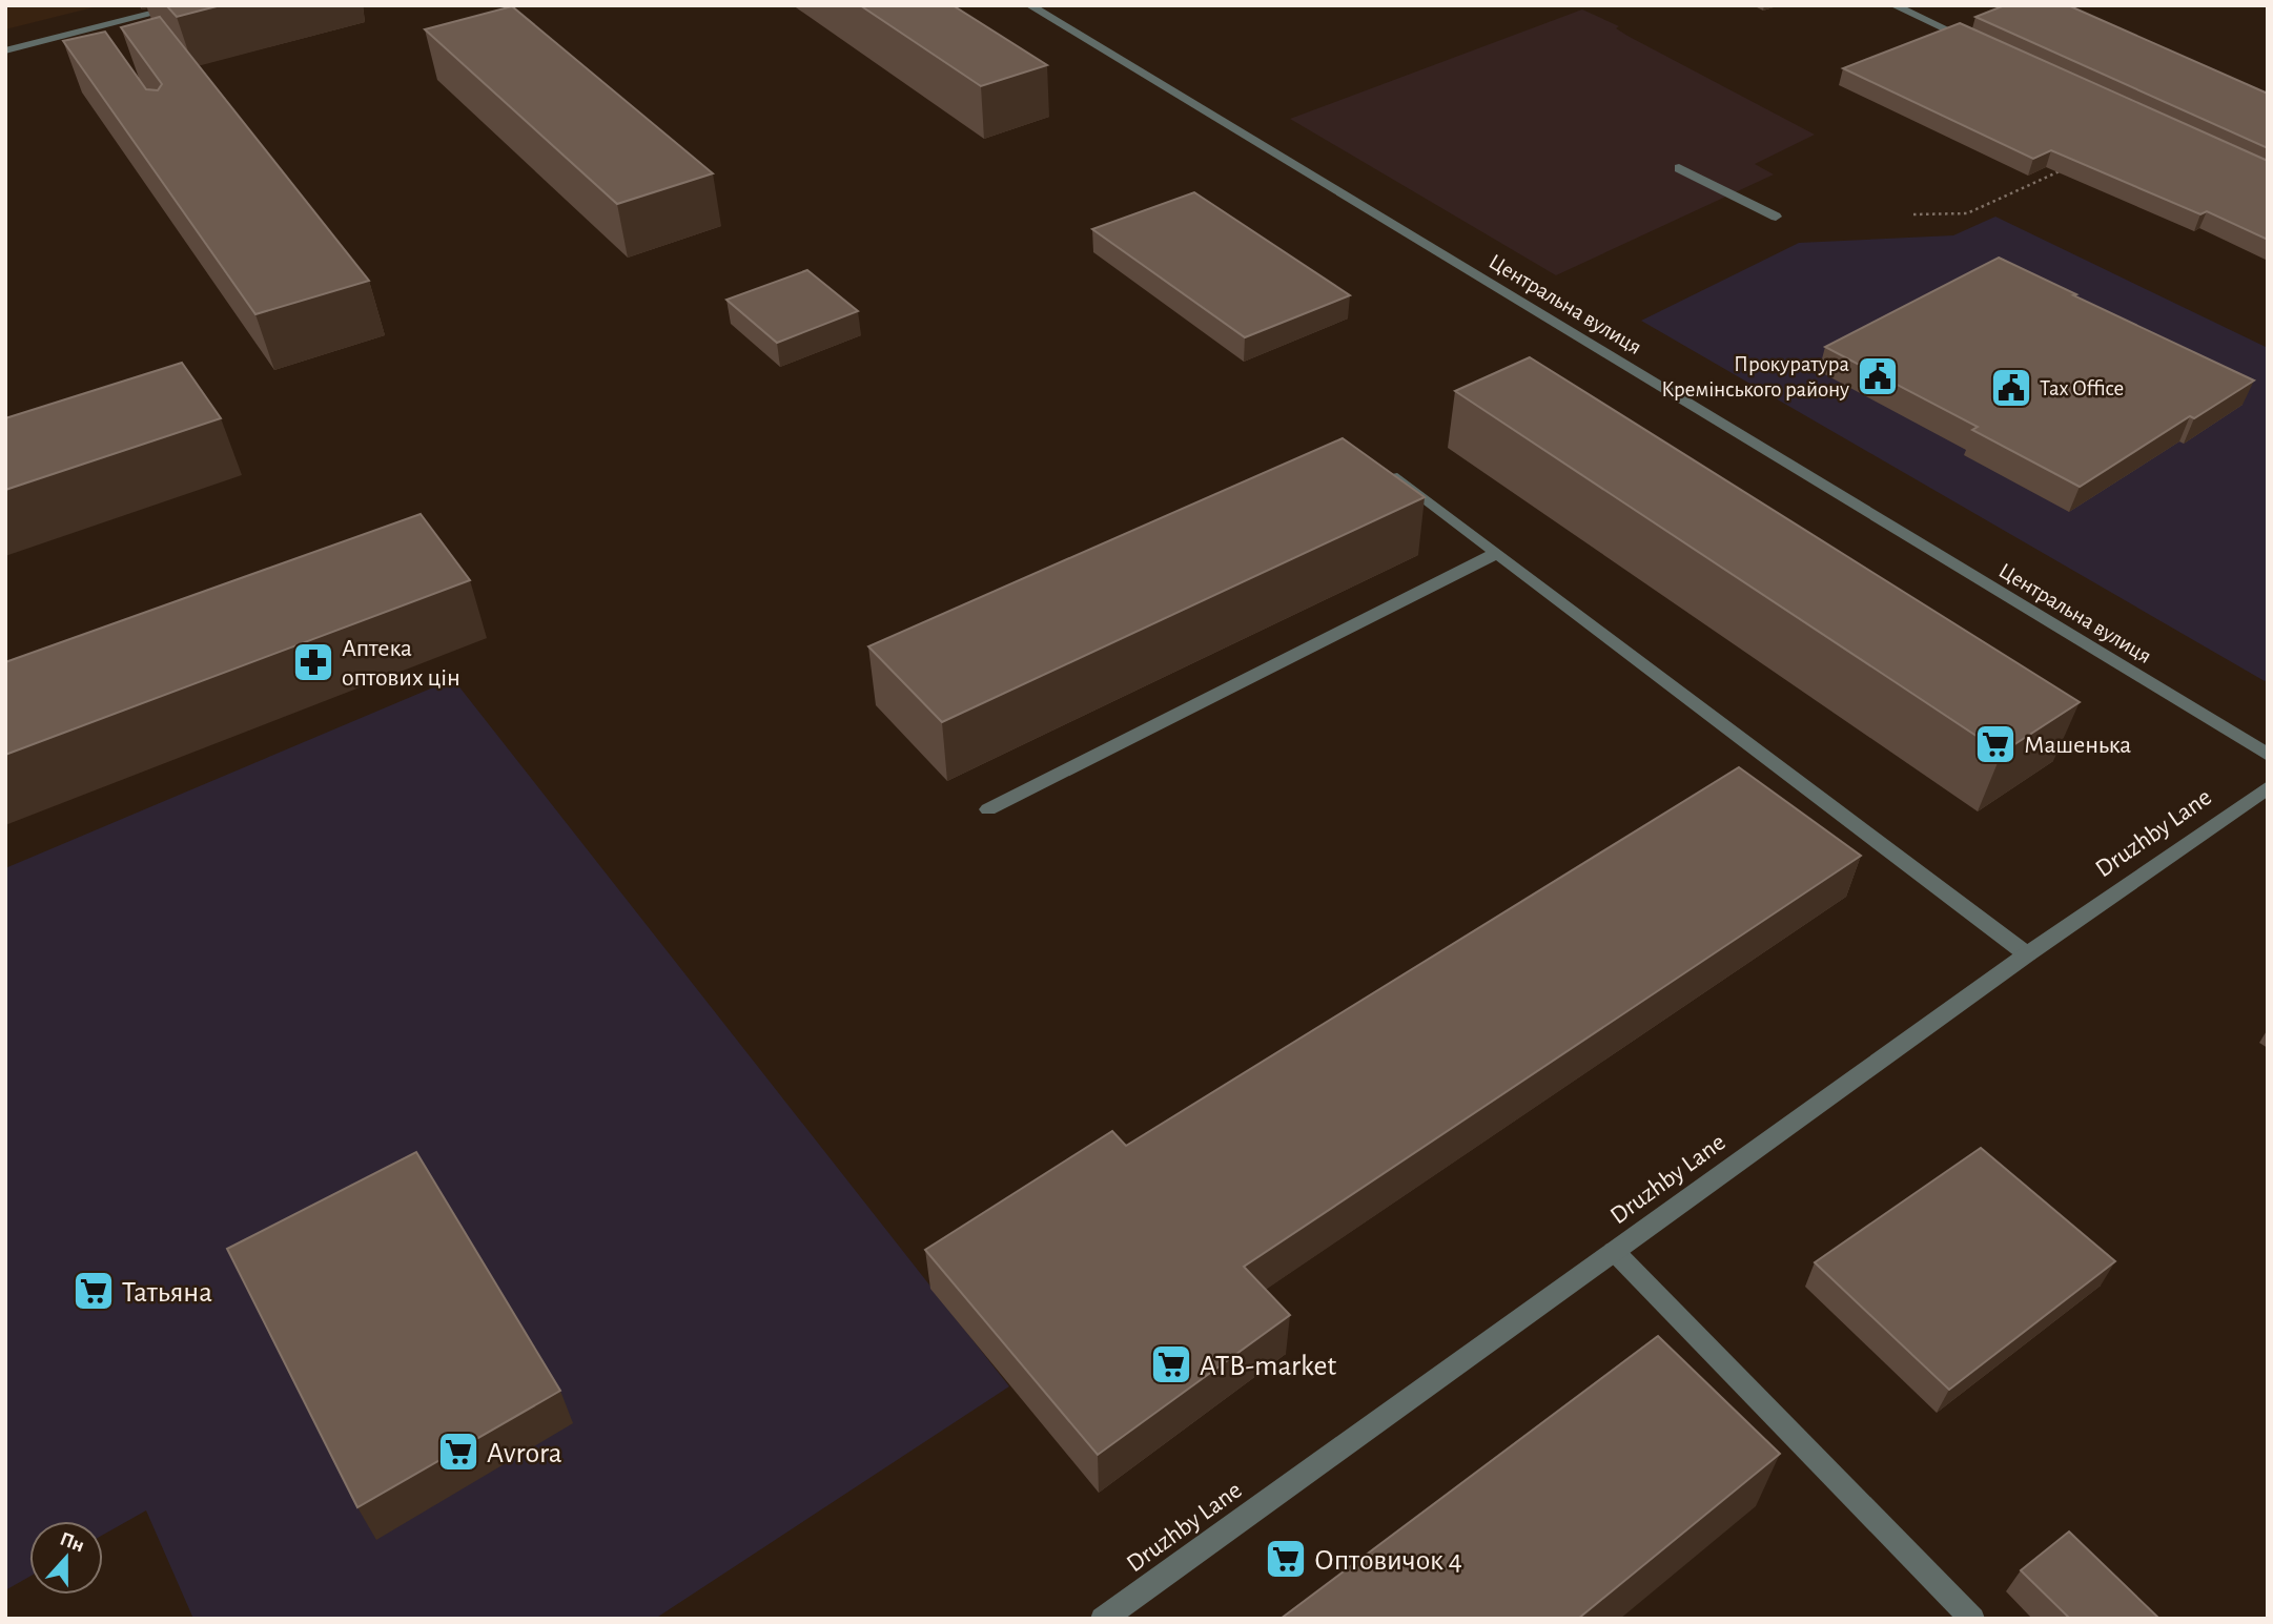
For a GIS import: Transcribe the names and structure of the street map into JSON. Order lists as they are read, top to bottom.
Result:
{
  "streets": {
    "street": ["Центральна вулиця", "Druzhby Lane"]
  },
  "places": {
    "public building": ["Прокуратура Кремінського району", "Tax Office"],
    "pharmacy": ["Аптека оптових цін"],
    "supermarket": [
      "Машенька",
      "Татьяна",
      "ATB-market",
      "Avrora",
      "Оптовичок 4"
    ]
  },
  "north": "top"
}
